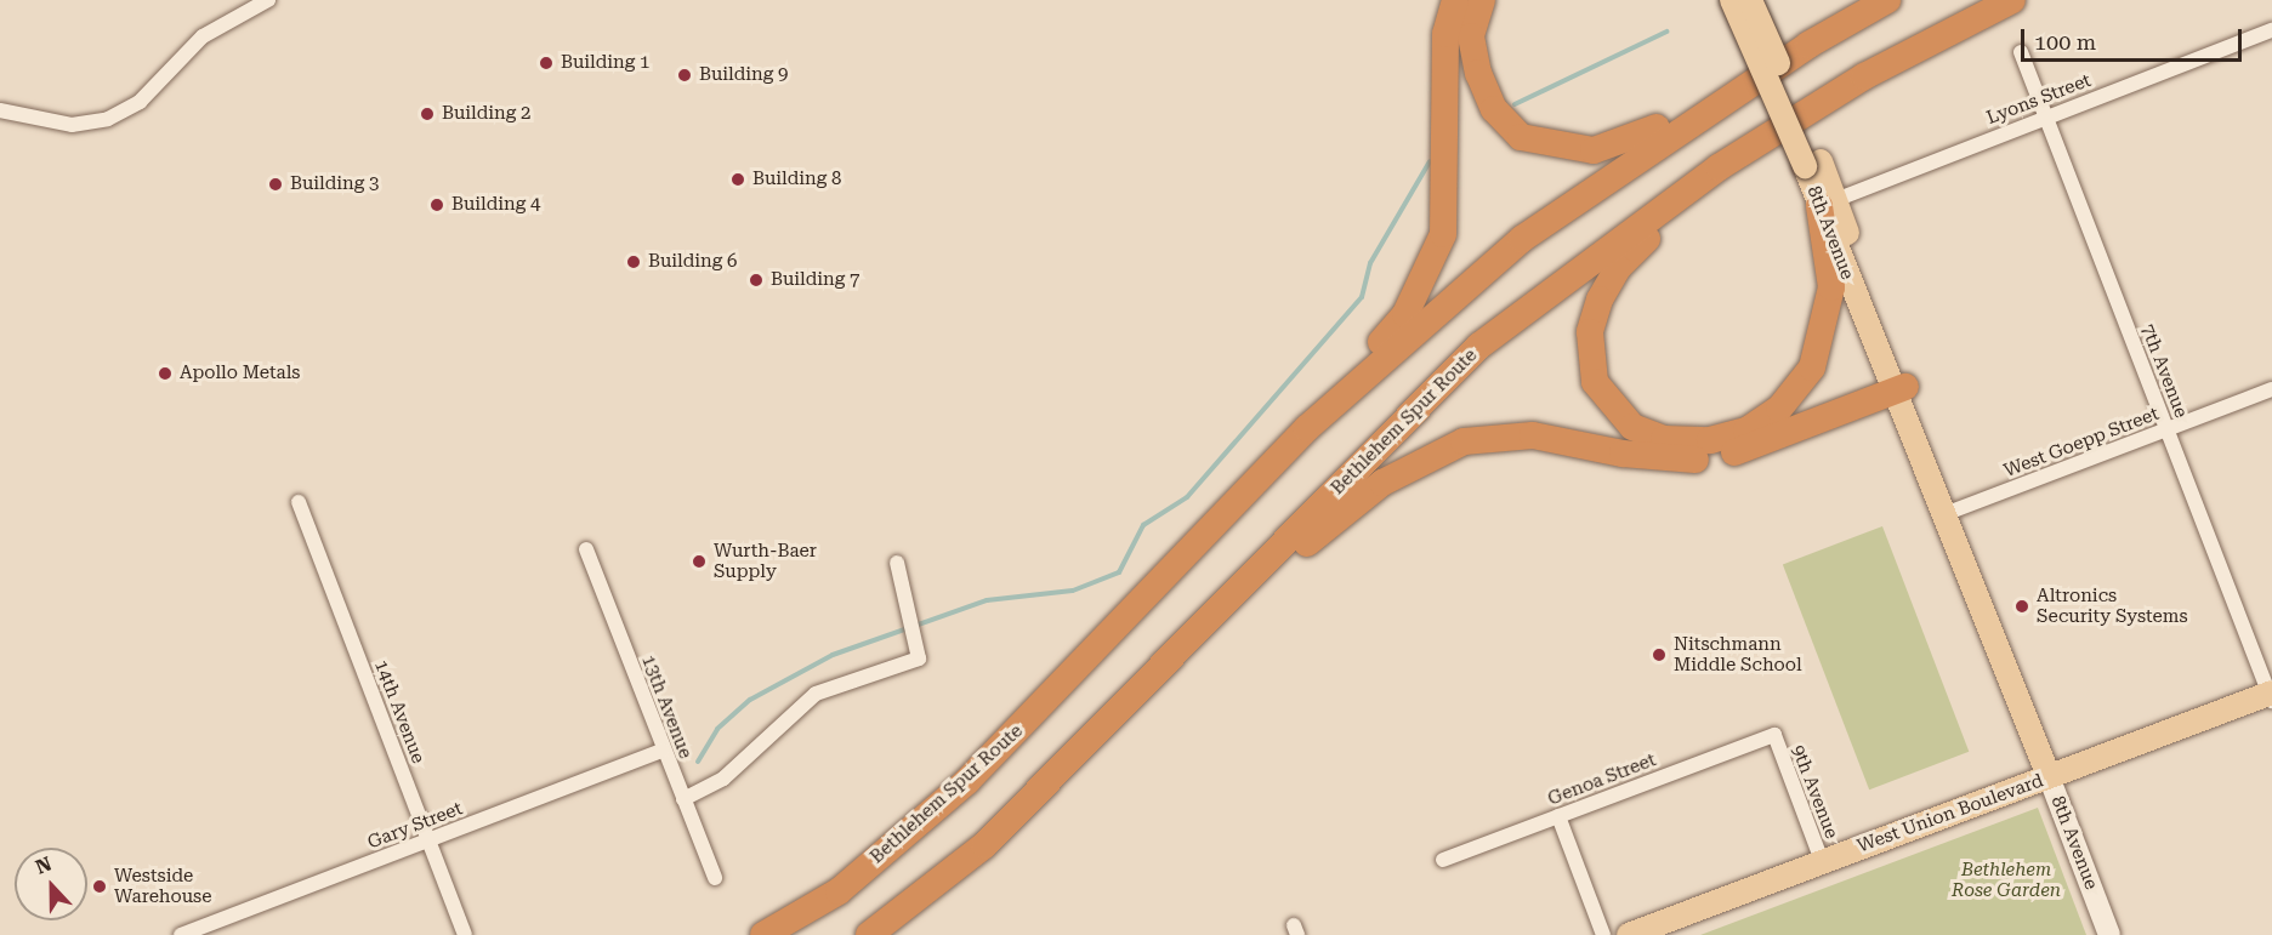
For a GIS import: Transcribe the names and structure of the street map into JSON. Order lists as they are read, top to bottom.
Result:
{
  "streets": {
    "highway": ["Bethlehem Spur Route"],
    "main road": ["8th Avenue", "West Union Boulevard"],
    "street": [
      "Lyons Street",
      "7th Avenue",
      "West Goepp Street",
      "13th Avenue",
      "14th Avenue",
      "Genoa Street",
      "9th Avenue",
      "Gary Street"
    ]
  },
  "crossings": [
    ["Lyons Street", "8th Avenue"],
    ["Lyons Street", "7th Avenue"],
    ["8th Avenue", "West Goepp Street"],
    ["8th Avenue", "West Union Boulevard"],
    ["7th Avenue", "West Goepp Street"],
    ["7th Avenue", "West Union Boulevard"],
    ["13th Avenue", "Gary Street"],
    ["14th Avenue", "Gary Street"],
    ["Genoa Street", "9th Avenue"],
    ["9th Avenue", "West Union Boulevard"]
  ],
  "parks": ["Bethlehem Rose Garden"],
  "places": [
    "Building 1",
    "Building 9",
    "Building 2",
    "Building 8",
    "Building 3",
    "Building 4",
    "Building 6",
    "Building 7",
    "Apollo Metals",
    "Wurth-Baer Supply",
    "Altronics Security Systems",
    "Nitschmann Middle School",
    "Westside Warehouse"
  ],
  "scale_bar": "100 m",
  "north": "top"
}
